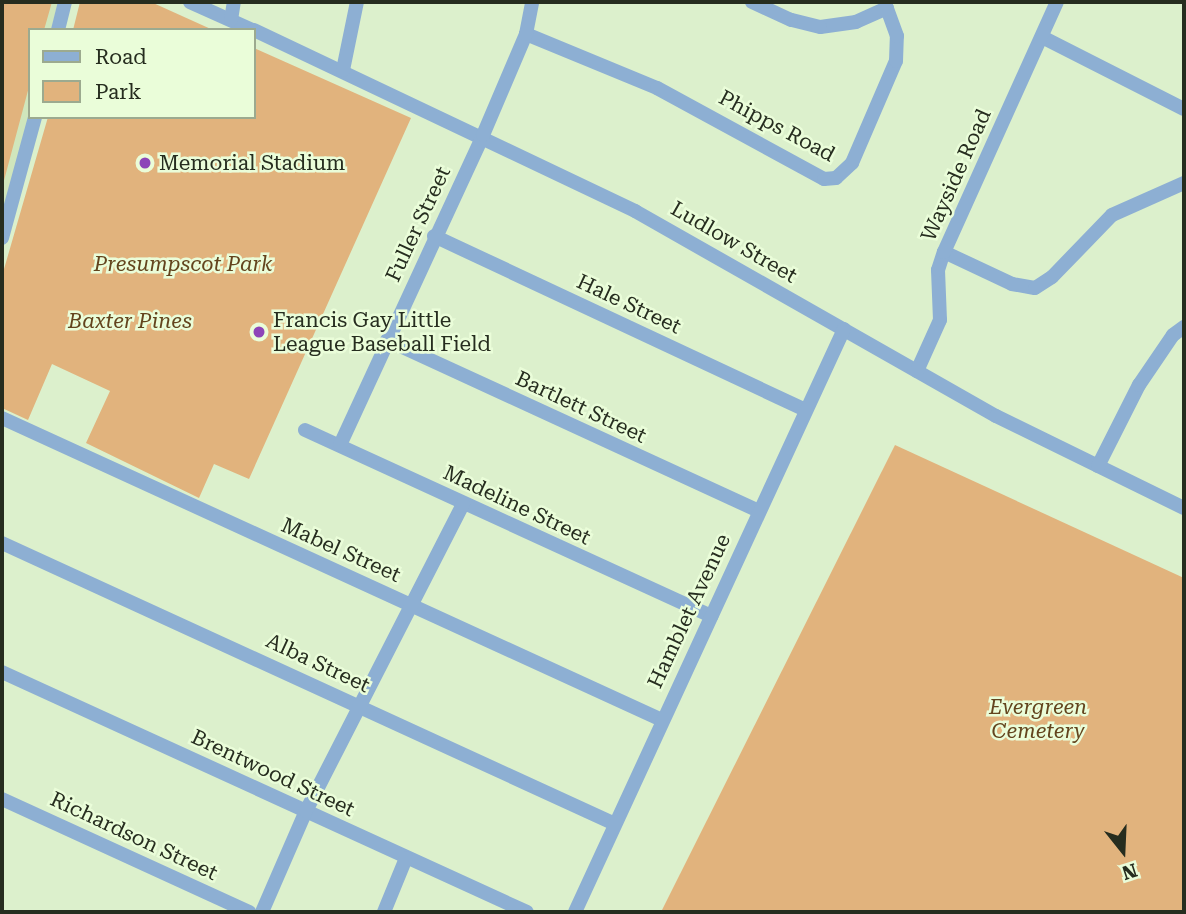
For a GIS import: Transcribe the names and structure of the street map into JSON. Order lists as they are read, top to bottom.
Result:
{
  "streets": {
    "street": [
      "Phipps Road",
      "Wayside Road",
      "Fuller Street",
      "Ludlow Street",
      "Hale Street",
      "Bartlett Street",
      "Madeline Street",
      "Mabel Street",
      "Hamblet Avenue",
      "Alba Street",
      "Brentwood Street",
      "Richardson Street"
    ]
  },
  "crossings": [
    ["Phipps Road", "Fuller Street"],
    ["Wayside Road", "Ludlow Street"],
    ["Fuller Street", "Ludlow Street"],
    ["Fuller Street", "Hale Street"],
    ["Fuller Street", "Bartlett Street"],
    ["Fuller Street", "Madeline Street"],
    ["Ludlow Street", "Hamblet Avenue"],
    ["Hale Street", "Hamblet Avenue"],
    ["Bartlett Street", "Hamblet Avenue"],
    ["Madeline Street", "Hamblet Avenue"],
    ["Mabel Street", "Hamblet Avenue"],
    ["Hamblet Avenue", "Alba Street"]
  ],
  "parks": ["Presumpscot Park", "Baxter Pines", "Evergreen Cemetery"],
  "places": ["Memorial Stadium", "Francis Gay Little League Baseball Field"],
  "legend": ["Road", "Park"],
  "north": "bottom"
}
